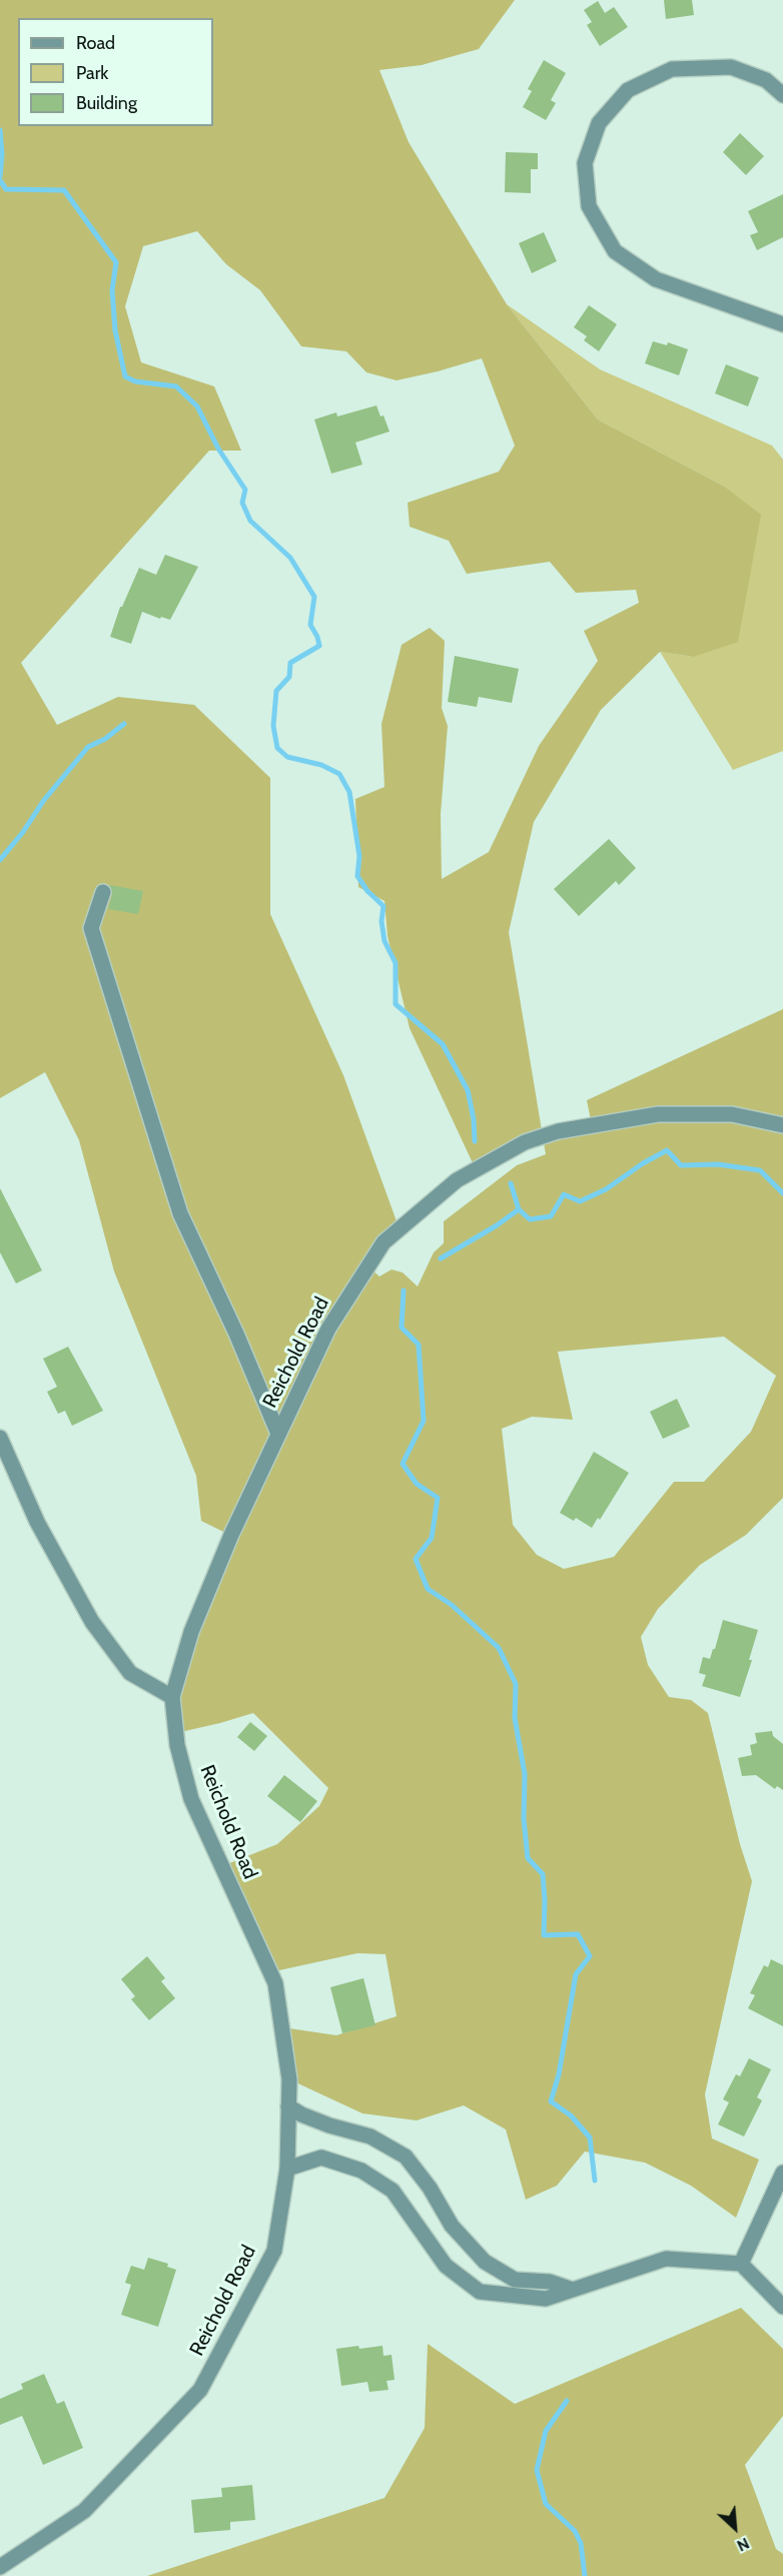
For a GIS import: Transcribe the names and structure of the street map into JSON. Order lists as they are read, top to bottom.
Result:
{
  "streets": {
    "street": ["Reichold Road"]
  },
  "legend": ["Road", "Park", "Building"],
  "north": "bottom right"
}
